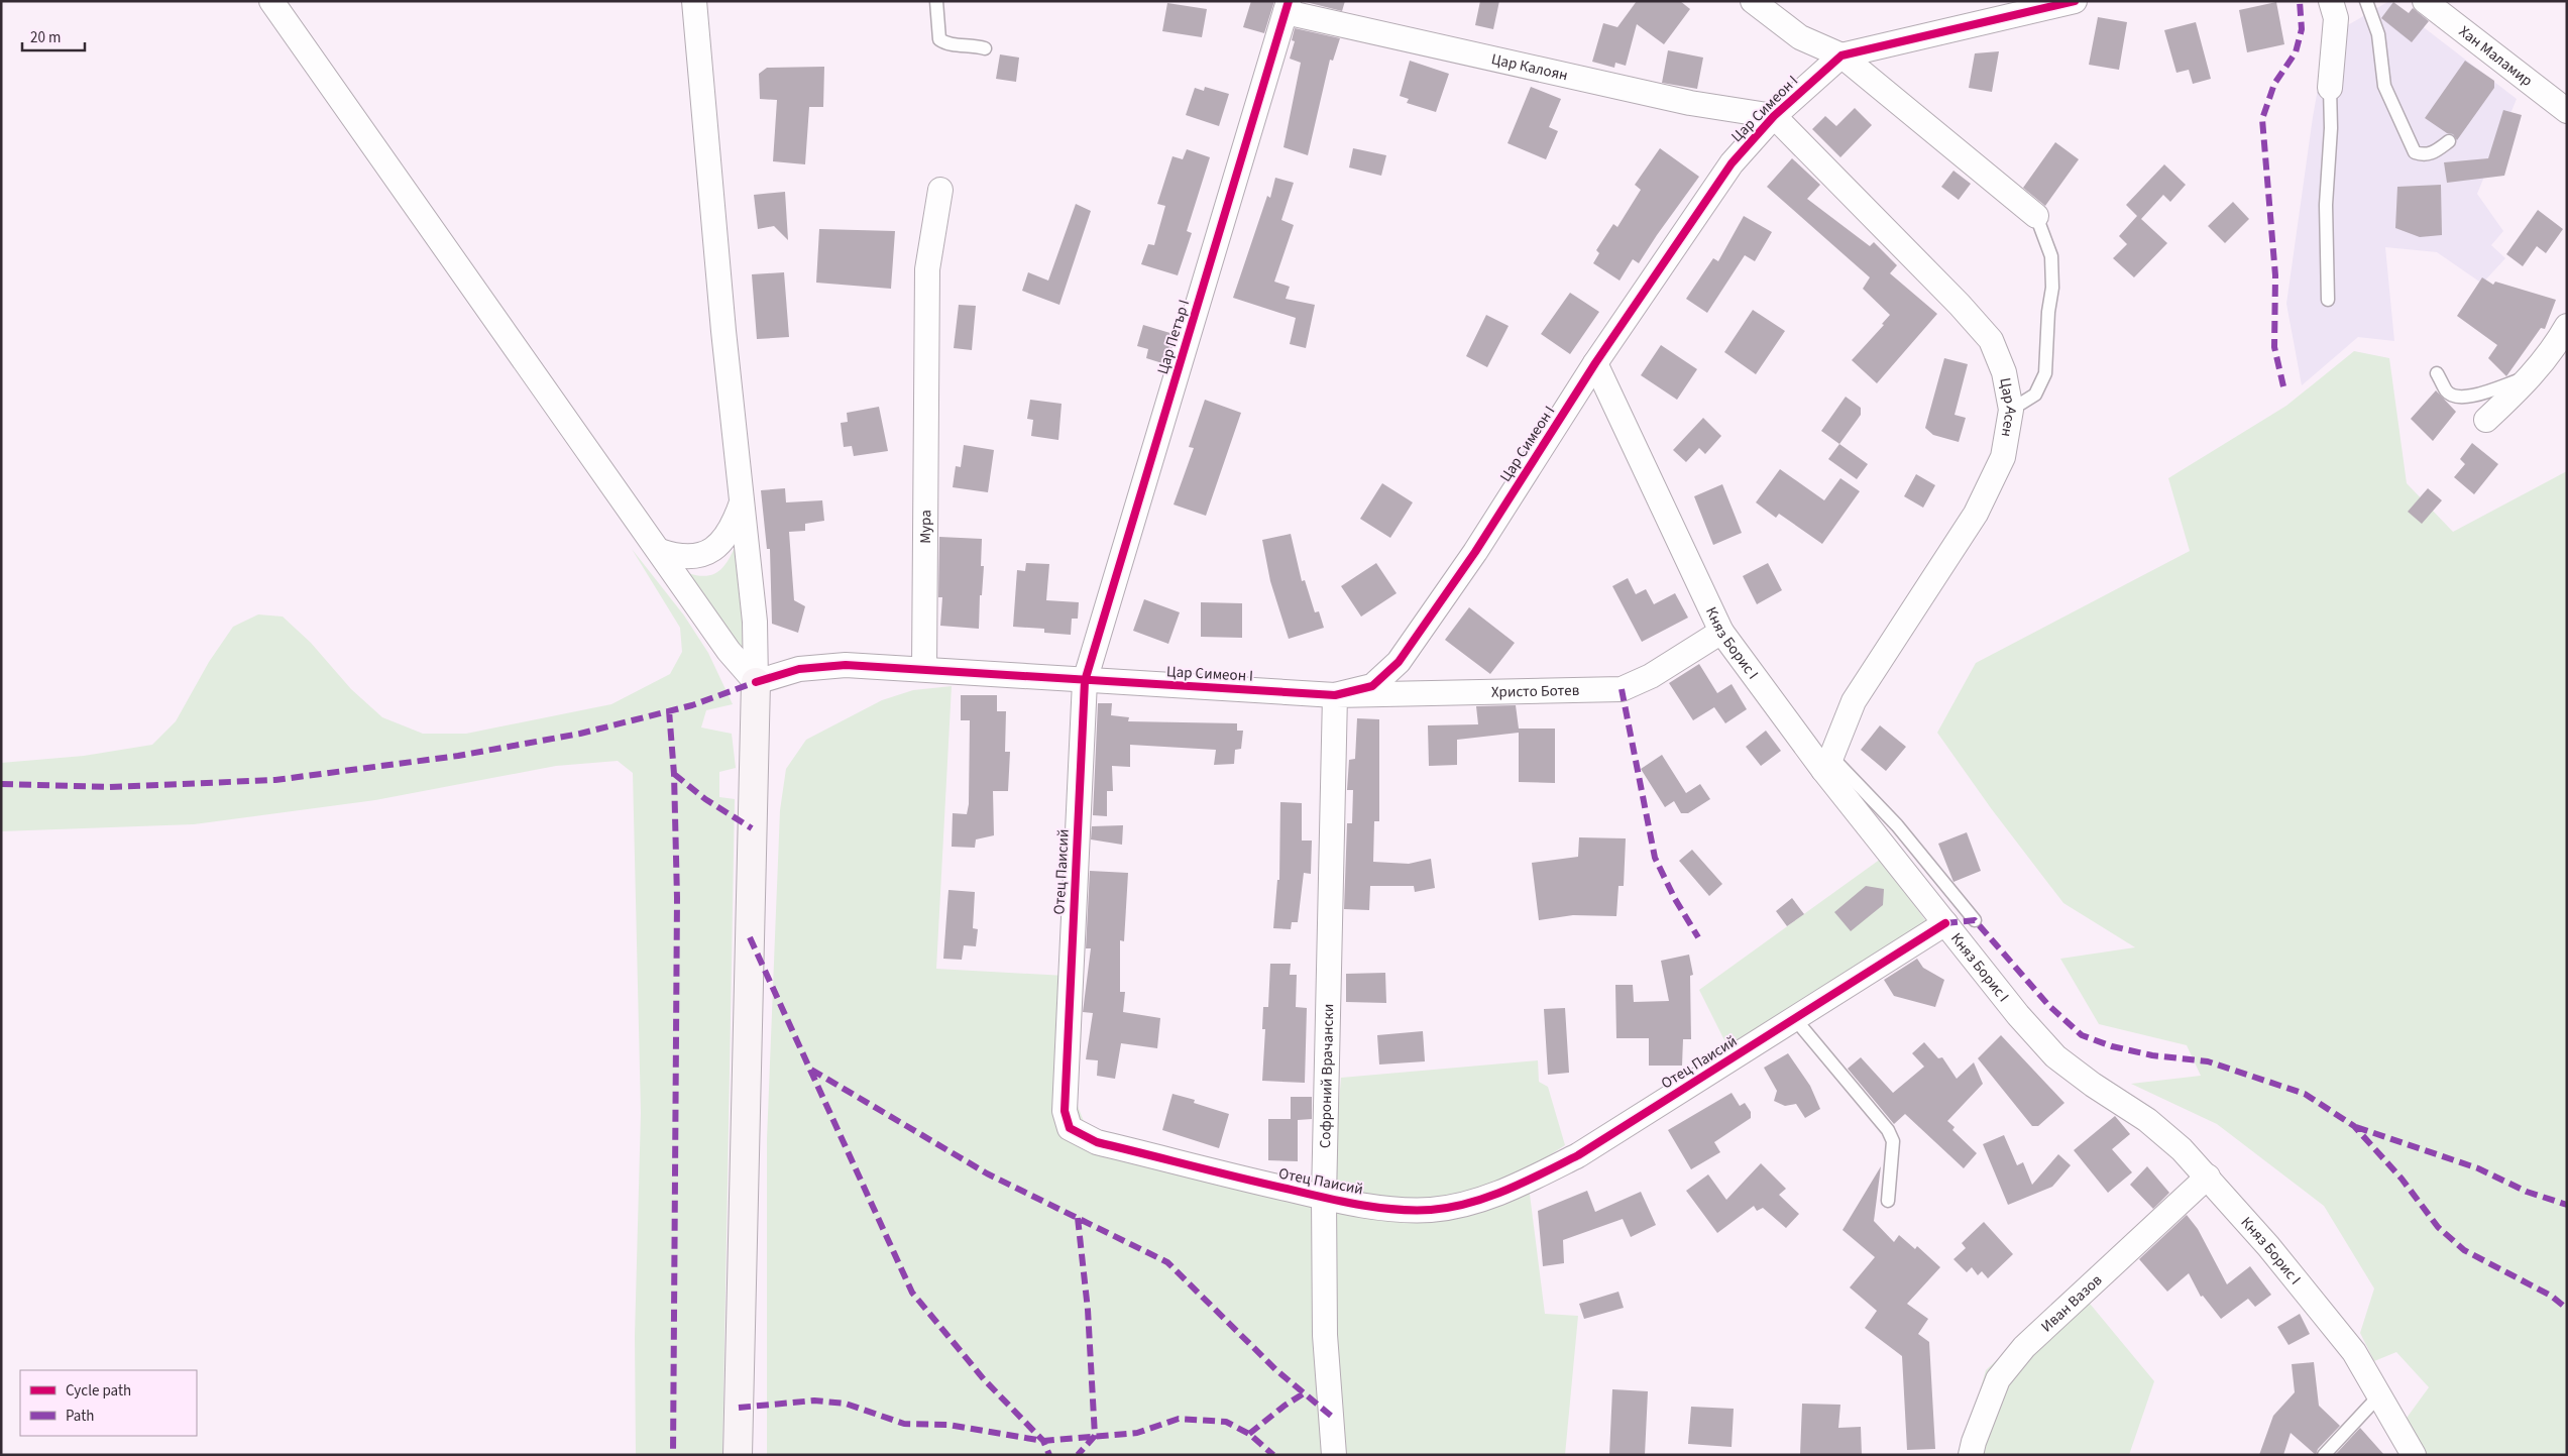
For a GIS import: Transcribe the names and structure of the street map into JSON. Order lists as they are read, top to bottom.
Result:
{
  "streets": {
    "street": [
      "Хан Маламир",
      "Цар Калоян",
      "Цар Симеон I",
      "Цар Петър I",
      "Цар Асен",
      "Мура",
      "Княз Борис I",
      "Христо Ботев",
      "Отец Паисий",
      "Софроний Врачански",
      "Иван Вазов"
    ]
  },
  "crossings": [
    ["Цар Калоян", "Цар Симеон I"],
    ["Цар Калоян", "Цар Петър I"],
    ["Цар Калоян", "Цар Асен"],
    ["Цар Симеон I", "Цар Петър I"],
    ["Цар Симеон I", "Цар Асен"],
    ["Цар Симеон I", "Мура"],
    ["Цар Симеон I", "Княз Борис I"],
    ["Цар Симеон I", "Христо Ботев"],
    ["Цар Симеон I", "Отец Паисий"],
    ["Цар Симеон I", "Софроний Врачански"],
    ["Цар Петър I", "Отец Паисий"],
    ["Цар Асен", "Княз Борис I"],
    ["Княз Борис I", "Христо Ботев"],
    ["Княз Борис I", "Отец Паисий"],
    ["Княз Борис I", "Иван Вазов"],
    ["Христо Ботев", "Софроний Врачански"],
    ["Отец Паисий", "Софроний Врачански"]
  ],
  "legend": ["Cycle path", "Path"],
  "scale_bar": "20 m"
}
